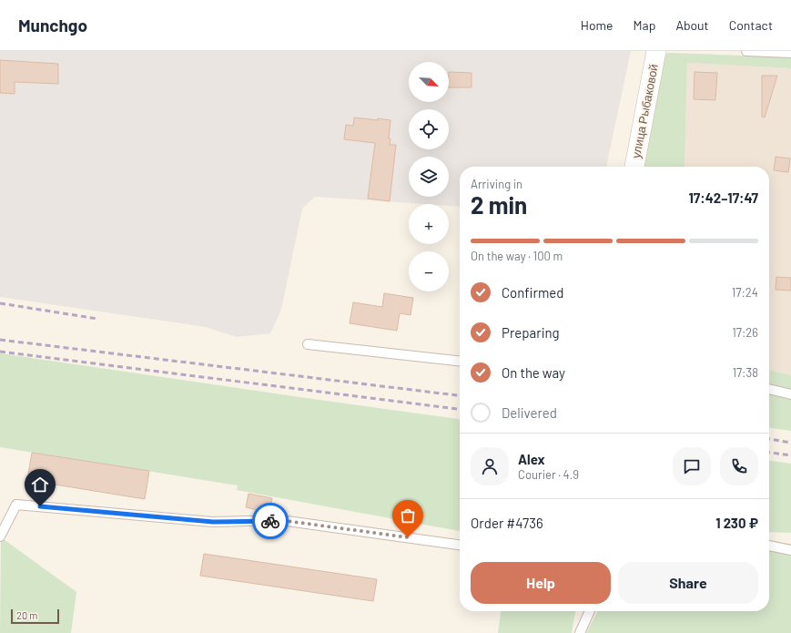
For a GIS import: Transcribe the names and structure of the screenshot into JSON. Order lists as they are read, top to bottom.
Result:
{
  "streets": {
    "street": ["улица Рыбаковой"]
  },
  "scale_bar": "20 m",
  "north": "bottom right",
  "page": {
    "header": "Munchgo",
    "nav": [
      "Home",
      "Map",
      "About",
      "Contact"
    ],
    "map_buttons": ["+", "−"],
    "heading": ["2 min", "Arriving in", "17:42–17:47"],
    "panel": [
      "Alex",
      "Courier · 4.9",
      "Order #4736",
      "1 230 ₽"
    ],
    "bar": "On the way · 100 m",
    "list": [
      ["Confirmed", "17:24"],
      ["Preparing", "17:26"],
      ["On the way", "17:38"],
      "Delivered"
    ],
    "buttons": ["Help", "Share"],
    "scale": "20 m"
  }
}
